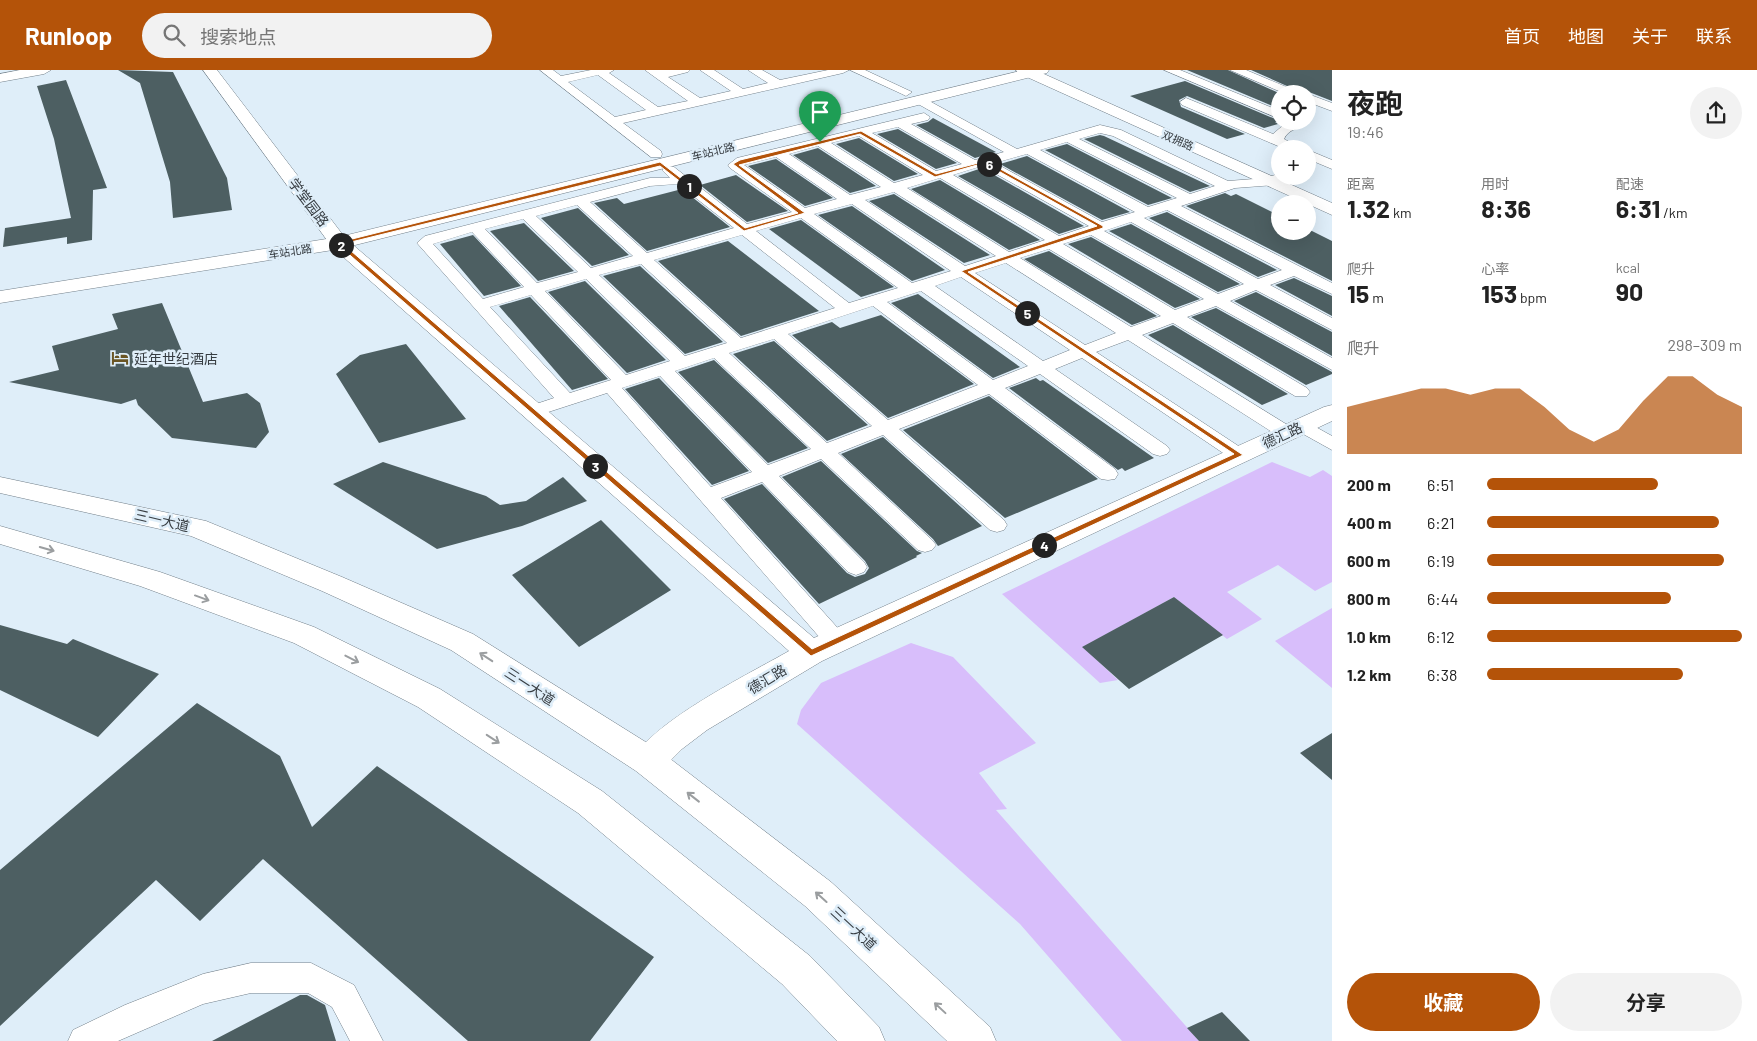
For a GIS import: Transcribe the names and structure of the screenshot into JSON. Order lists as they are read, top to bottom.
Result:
{
  "streets": {
    "main road": [
      "双拥路",
      "车站北路",
      "学堂园路",
      "德汇路",
      "三一大道"
    ]
  },
  "crossings": [
    ["双拥路", "车站北路"],
    ["车站北路", "学堂园路"],
    ["学堂园路", "德汇路"],
    ["德汇路", "三一大道"]
  ],
  "places": {
    "hotel": ["延年世纪酒店"]
  },
  "page": {
    "header": "Runloop",
    "search": "搜索地点",
    "nav": [
      "首页",
      "地图",
      "关于",
      "联系"
    ],
    "heading": ["夜跑", "19:46"],
    "map_buttons": ["+", "−"],
    "pins": [
      "6",
      "1",
      "2",
      "5",
      "3",
      "4"
    ],
    "stats": [
      ["距离", "1.32 km"],
      ["用时", "8:36"],
      ["配速", "6:31 /km"],
      ["爬升", "15 m"],
      ["心率", "153 bpm"],
      ["kcal", "90"]
    ],
    "chart": ["爬升", "298–309 m"],
    "list": [
      {
        "name": "200 m",
        "note": "6:51"
      },
      {
        "name": "400 m",
        "note": "6:21"
      },
      {
        "name": "600 m",
        "note": "6:19"
      },
      {
        "name": "800 m",
        "note": "6:44"
      },
      {
        "name": "1.0 km",
        "note": "6:12"
      },
      {
        "name": "1.2 km",
        "note": "6:38"
      }
    ],
    "buttons": ["收藏", "分享"]
  }
}
